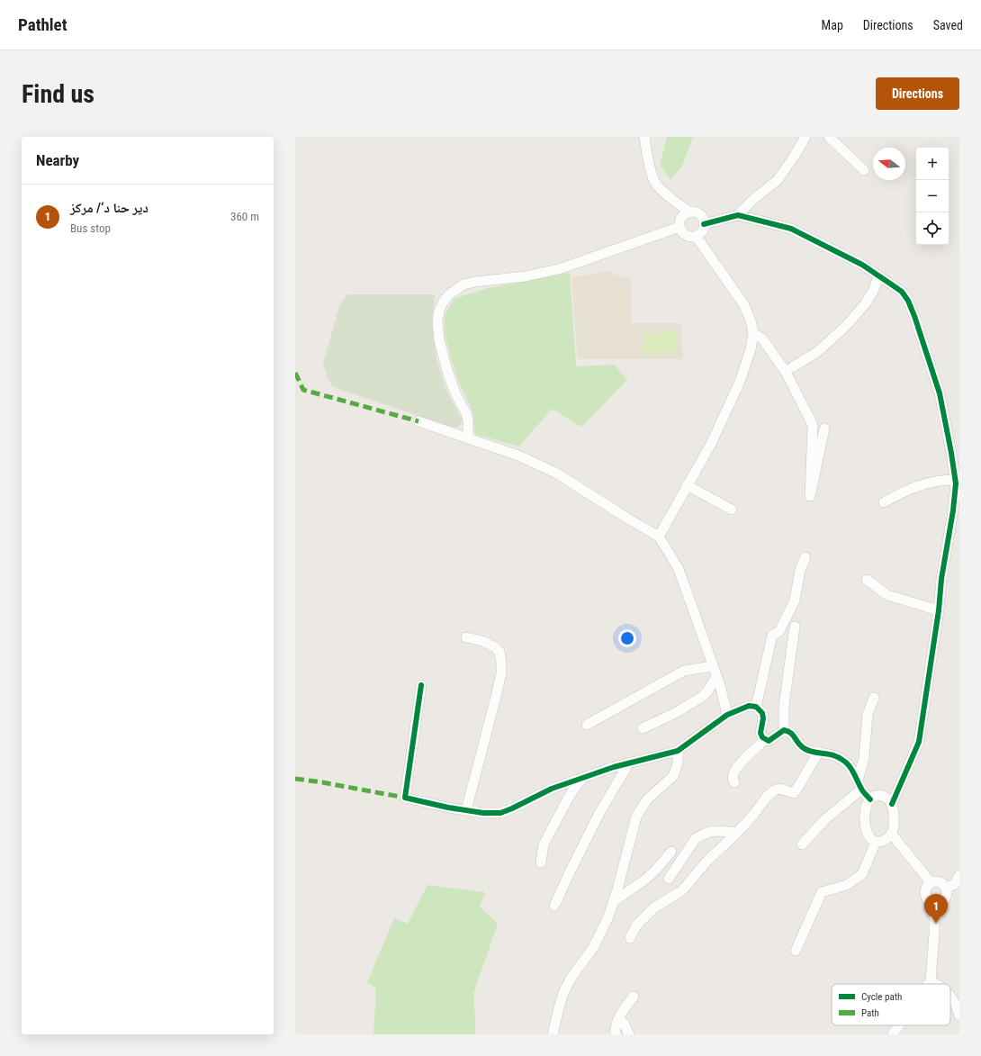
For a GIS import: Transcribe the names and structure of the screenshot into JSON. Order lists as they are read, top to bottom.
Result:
{
  "legend": ["Cycle path", "Path"],
  "north": "left",
  "page": {
    "header": "Pathlet",
    "nav": ["Map", "Directions", "Saved"],
    "buttons": "Directions",
    "title": "Find us",
    "heading": "Nearby",
    "map_buttons": ["+", "−"],
    "list": [
      {
        "mark": "1",
        "name": "دير حنا د‘/ مركز",
        "note": "Bus stop",
        "value": "360 m"
      }
    ],
    "pins": "1"
  }
}
